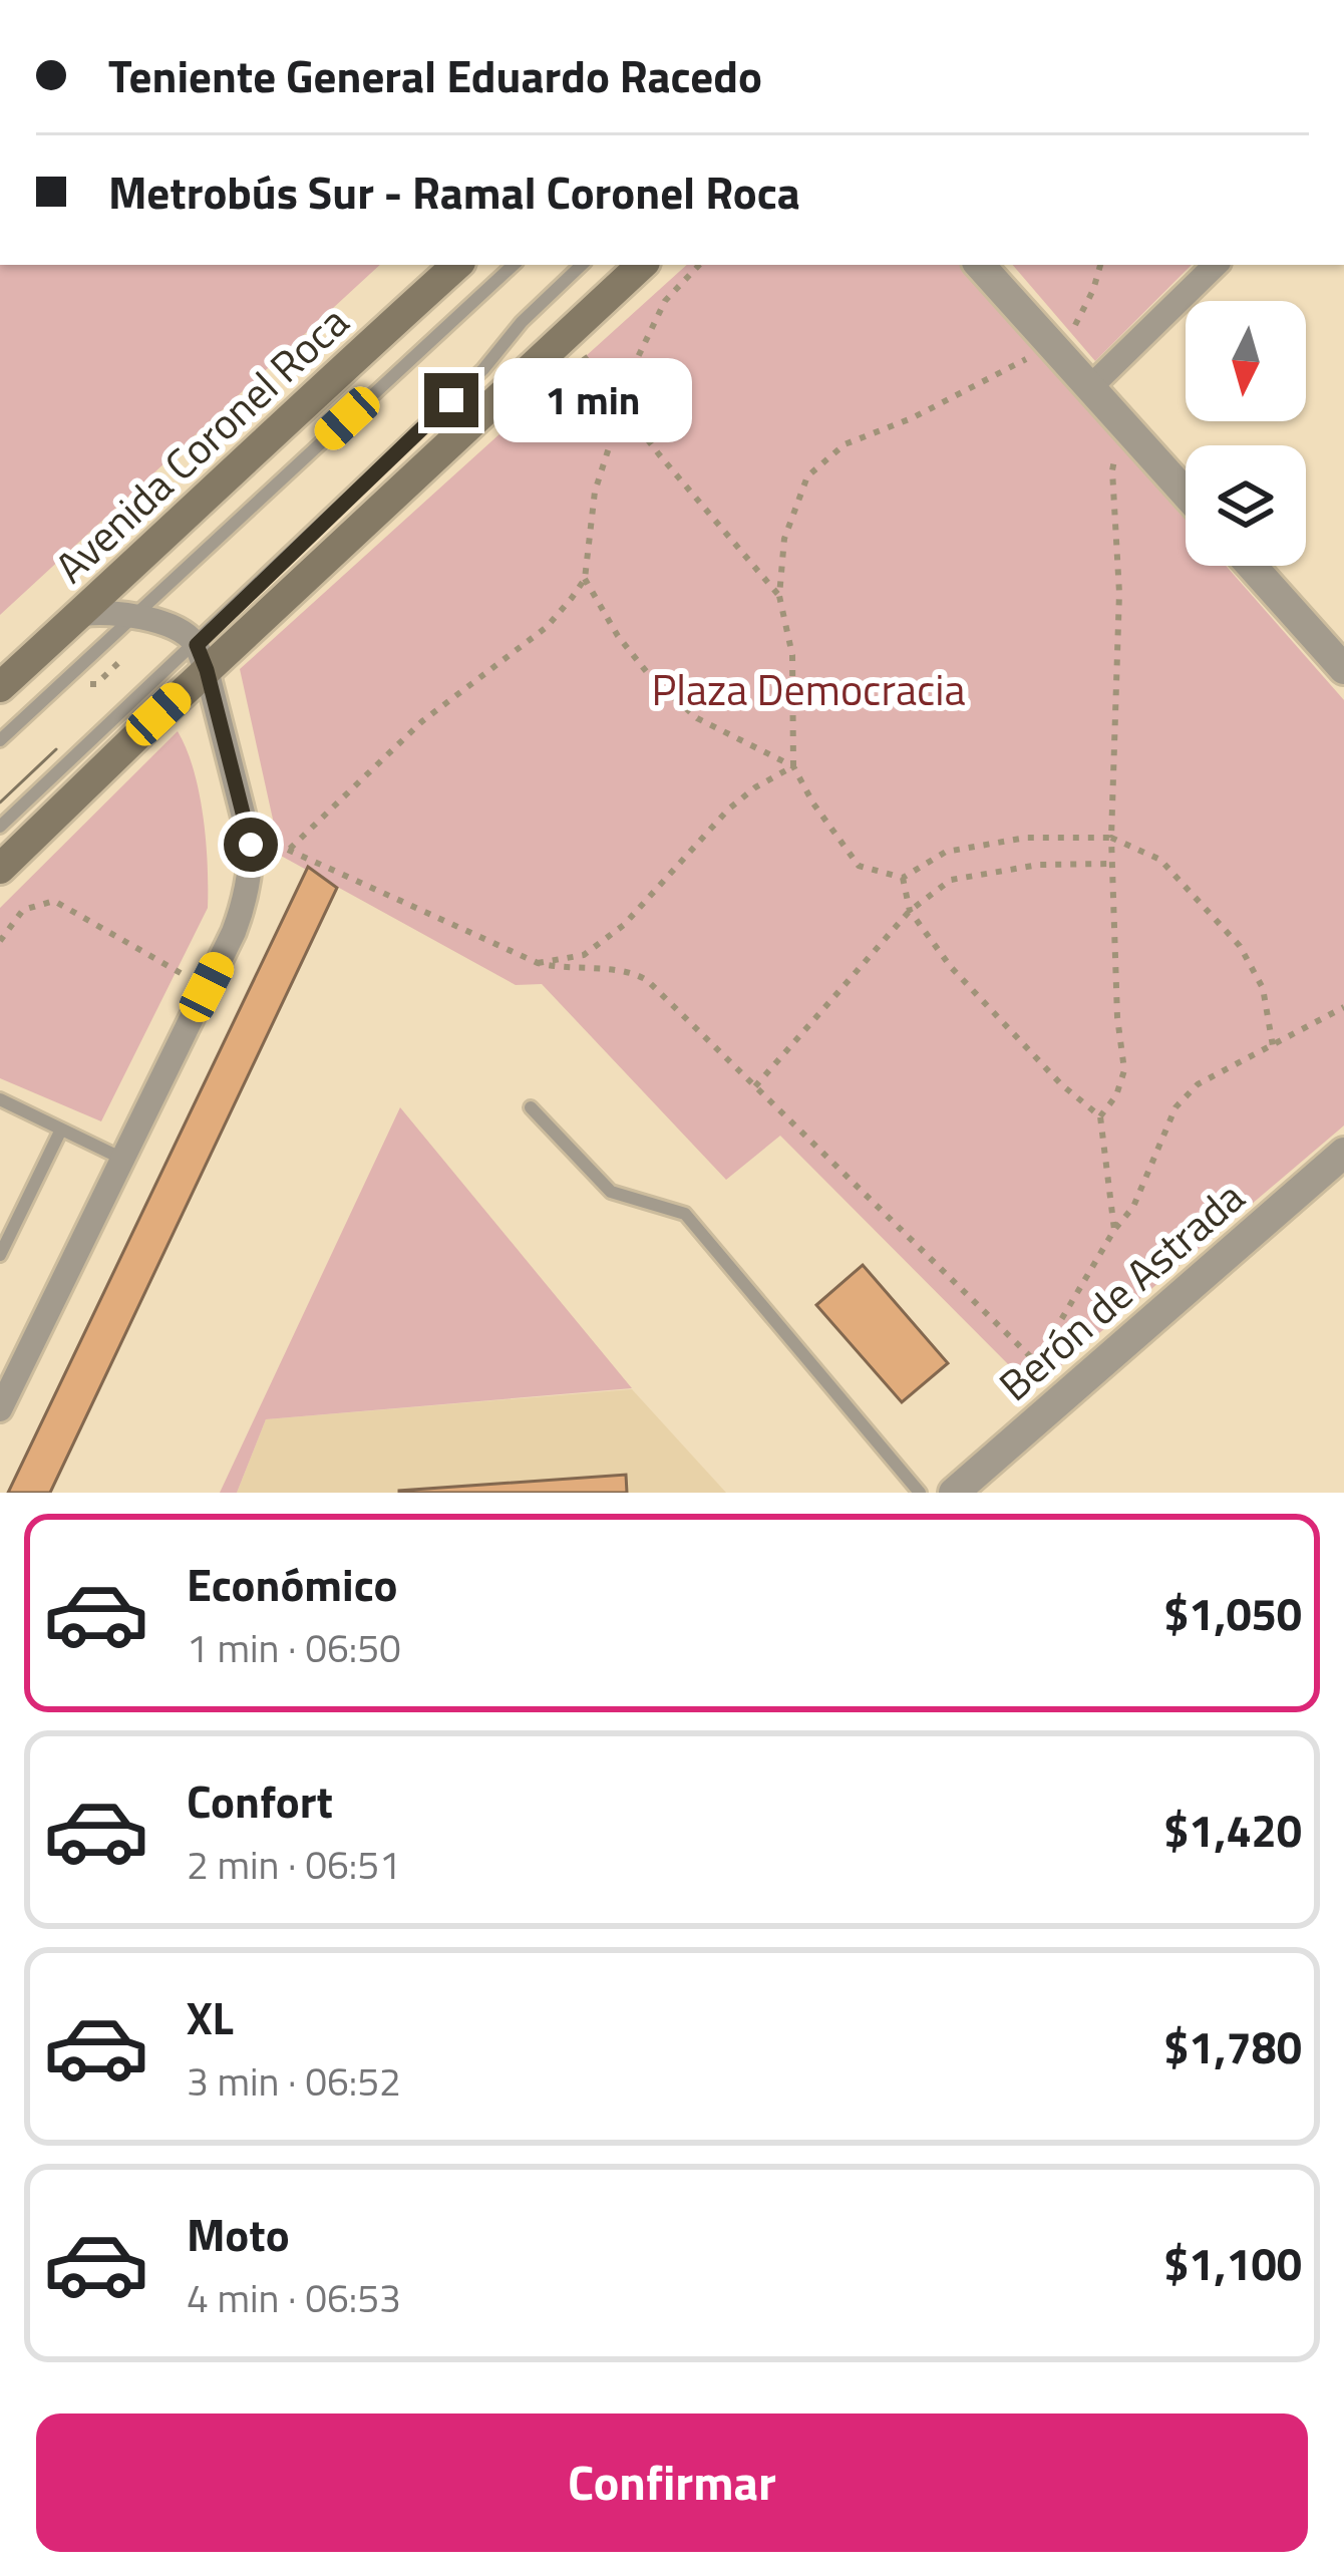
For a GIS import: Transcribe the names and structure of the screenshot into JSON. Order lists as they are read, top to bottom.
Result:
{
  "streets": {
    "main road": ["Avenida Coronel Roca"],
    "street": ["Berón de Astrada"]
  },
  "parks": ["Plaza Democracia"],
  "north": "bottom",
  "page": {
    "banner": ["Teniente General Eduardo Racedo", "Metrobús Sur - Ramal Coronel Roca"],
    "bubble": "1 min",
    "list": [
      {
        "name": "Económico",
        "note": "1 min · 06:50",
        "value": "$1,050"
      },
      {
        "name": "Confort",
        "note": "2 min · 06:51",
        "value": "$1,420"
      },
      {
        "name": "XL",
        "note": "3 min · 06:52",
        "value": "$1,780"
      },
      {
        "name": "Moto",
        "note": "4 min · 06:53",
        "value": "$1,100"
      }
    ],
    "buttons": "Confirmar"
  }
}
